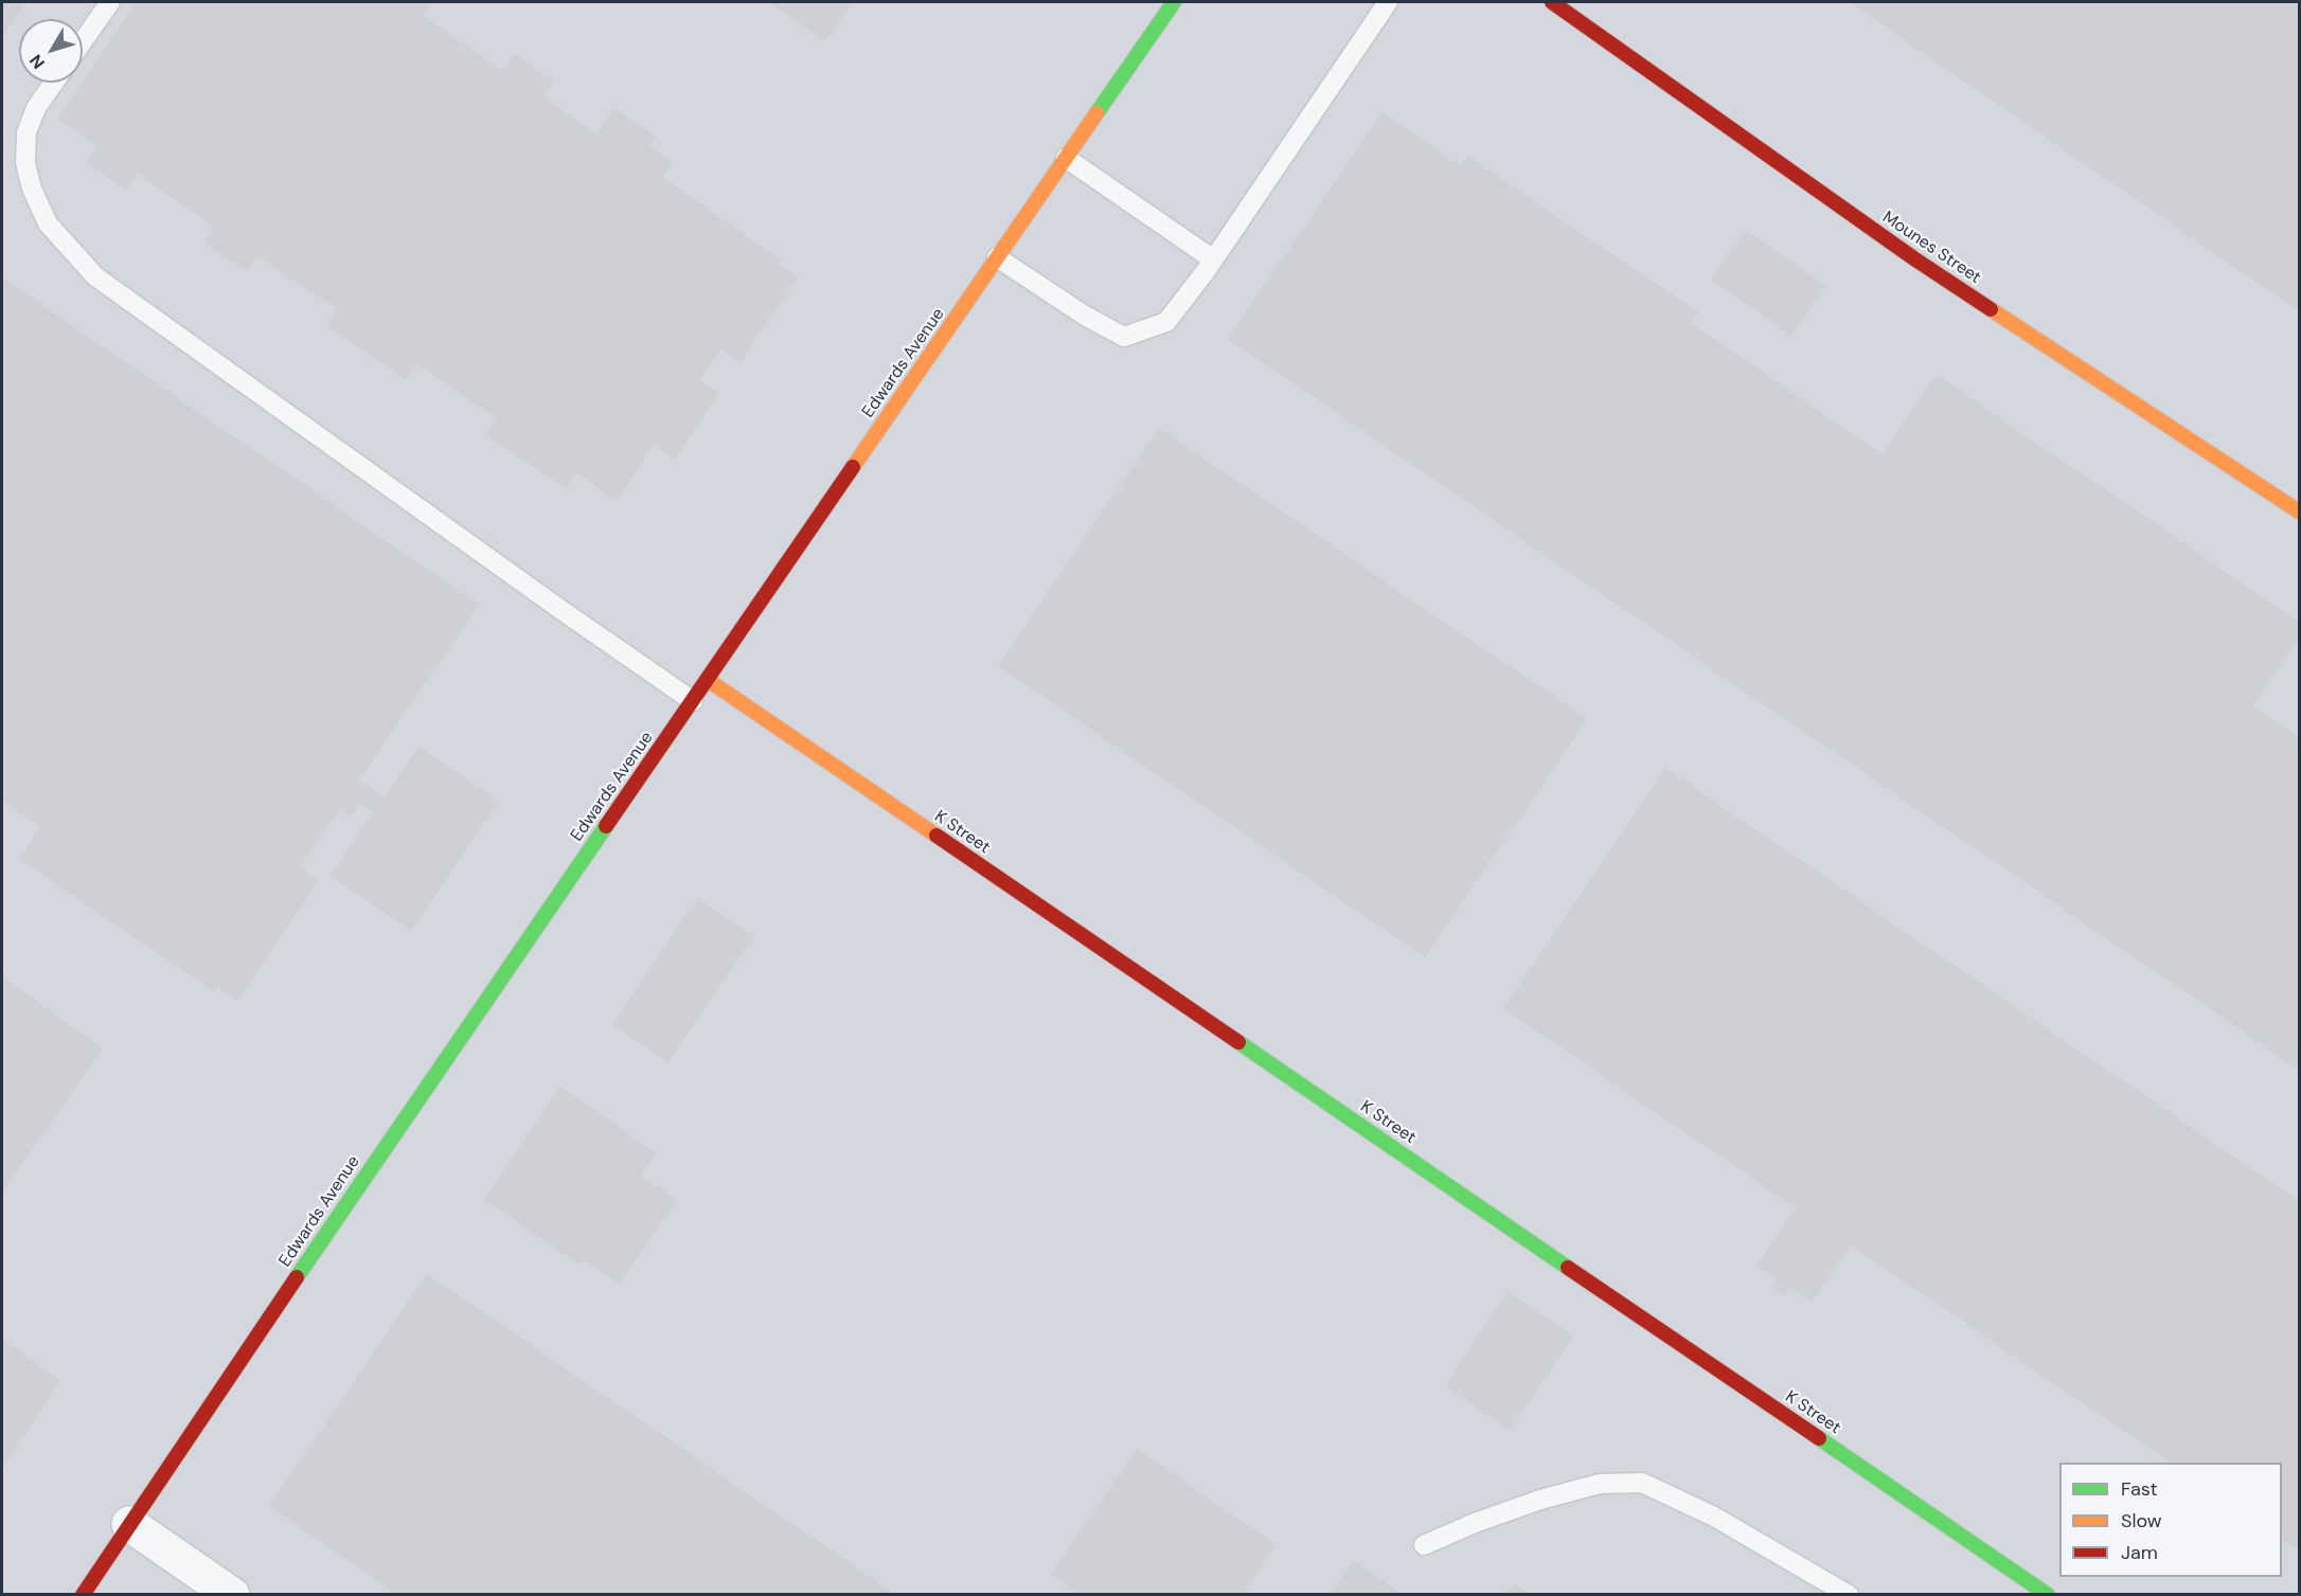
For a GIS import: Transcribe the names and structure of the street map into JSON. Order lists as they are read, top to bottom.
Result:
{
  "streets": {
    "street": ["Mounes Street", "Edwards Avenue", "K Street"]
  },
  "crossings": [
    ["Edwards Avenue", "K Street"]
  ],
  "legend": ["Fast", "Slow", "Jam"],
  "north": "bottom left"
}
